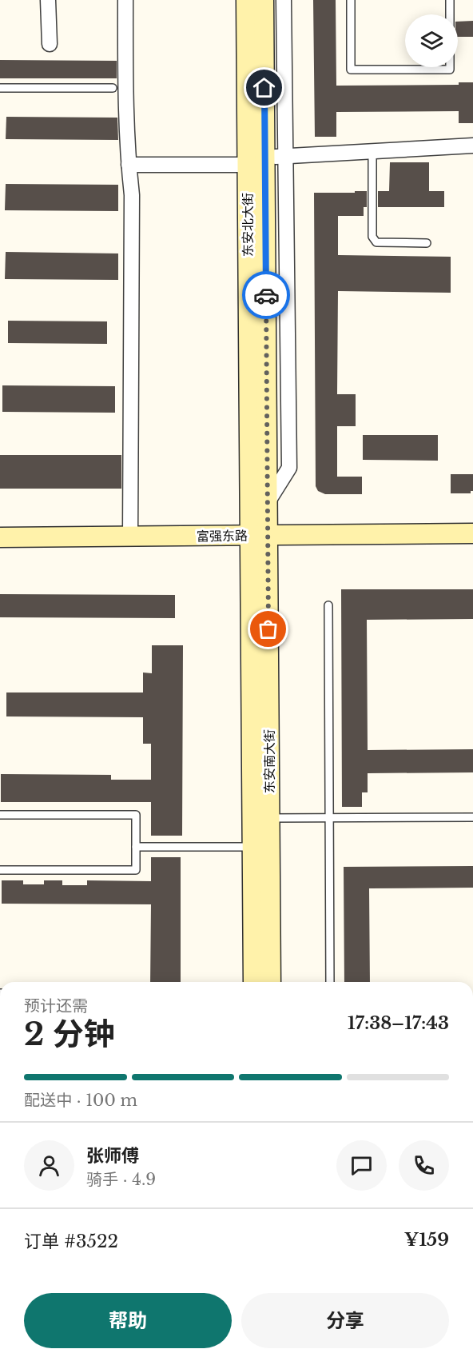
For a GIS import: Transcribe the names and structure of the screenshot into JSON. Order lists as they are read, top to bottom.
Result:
{
  "streets": {
    "main road": ["东安北大街", "富强东路", "东安南大街"]
  },
  "crossings": [
    ["东安北大街", "富强东路"],
    ["东安北大街", "东安南大街"],
    ["富强东路", "东安南大街"]
  ],
  "page": {
    "heading": ["2 分钟", "预计还需", "17:38–17:43"],
    "panel": [
      "张师傅",
      "骑手 · 4.9",
      "订单 #3522",
      "¥159"
    ],
    "bar": "配送中 · 100 m",
    "buttons": ["帮助", "分享"]
  }
}
